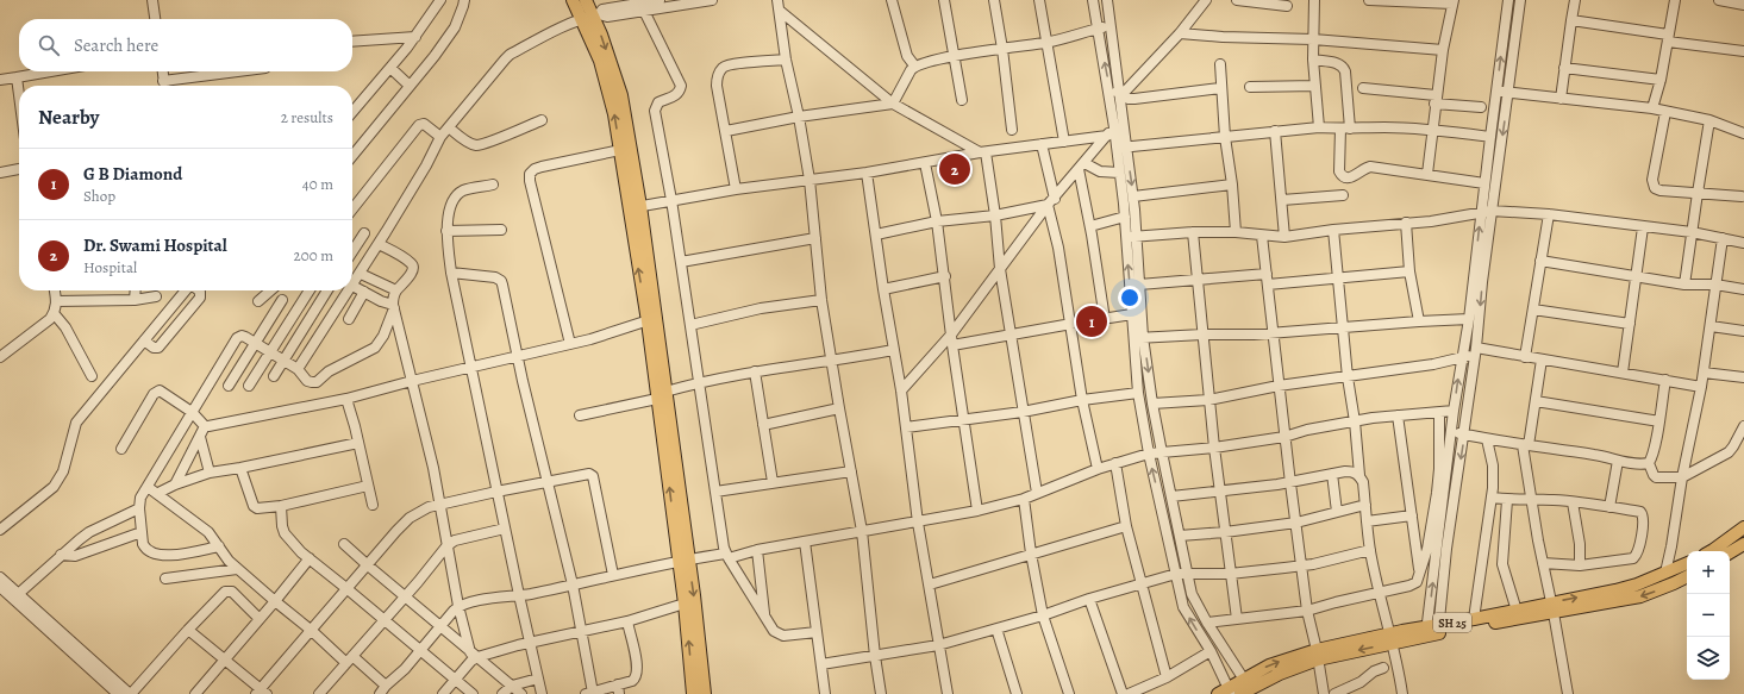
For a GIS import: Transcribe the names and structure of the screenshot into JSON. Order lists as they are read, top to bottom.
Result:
{
  "streets": {
    "main road": ["SH 25"]
  },
  "page": {
    "search": "Search here",
    "heading": ["Nearby", "2 results"],
    "list": [
      {
        "mark": "1",
        "name": "G B Diamond",
        "note": "Shop",
        "value": "40 m"
      },
      {
        "mark": "2",
        "name": "Dr. Swami Hospital",
        "note": "Hospital",
        "value": "200 m"
      }
    ],
    "pins": ["2", "1"],
    "map_buttons": ["+", "−"]
  }
}
